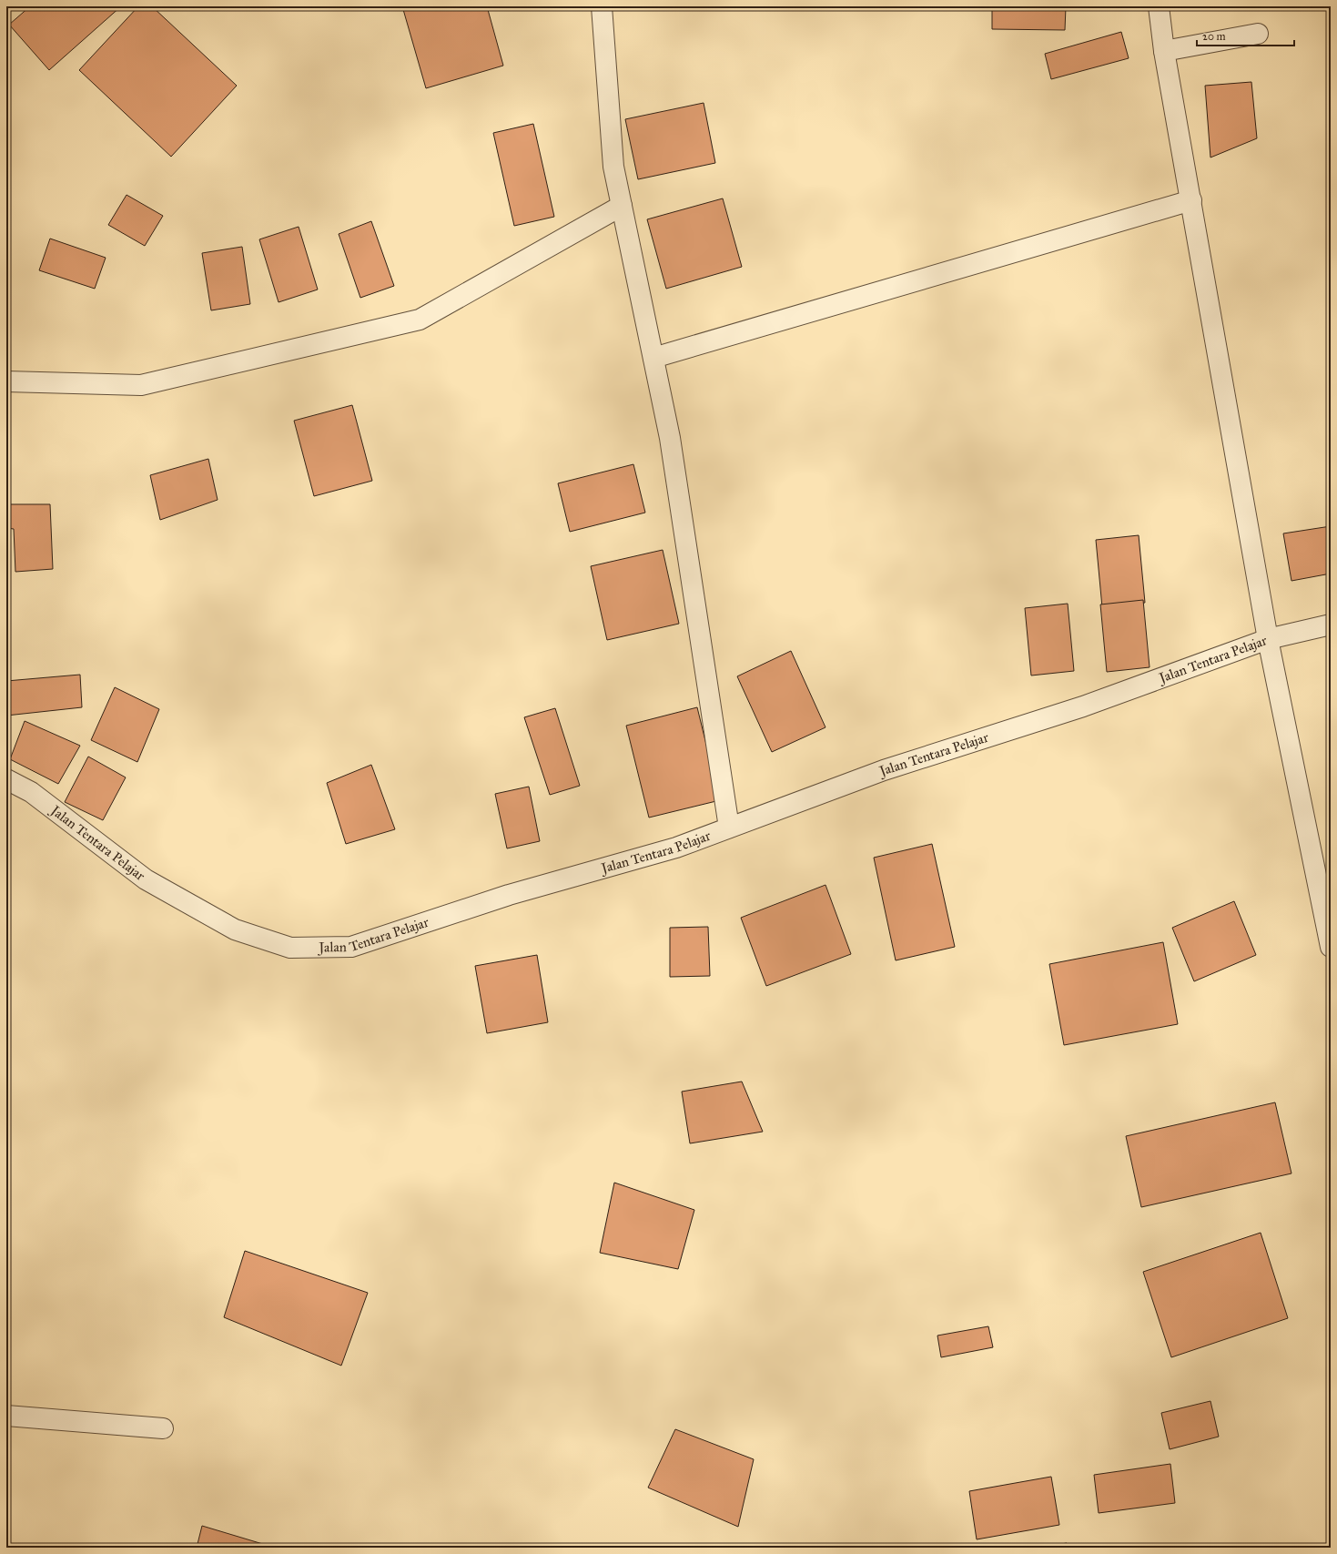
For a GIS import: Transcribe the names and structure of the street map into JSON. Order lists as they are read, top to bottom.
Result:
{
  "streets": {
    "street": ["Jalan Tentara Pelajar"]
  },
  "scale_bar": "20 m"
}
